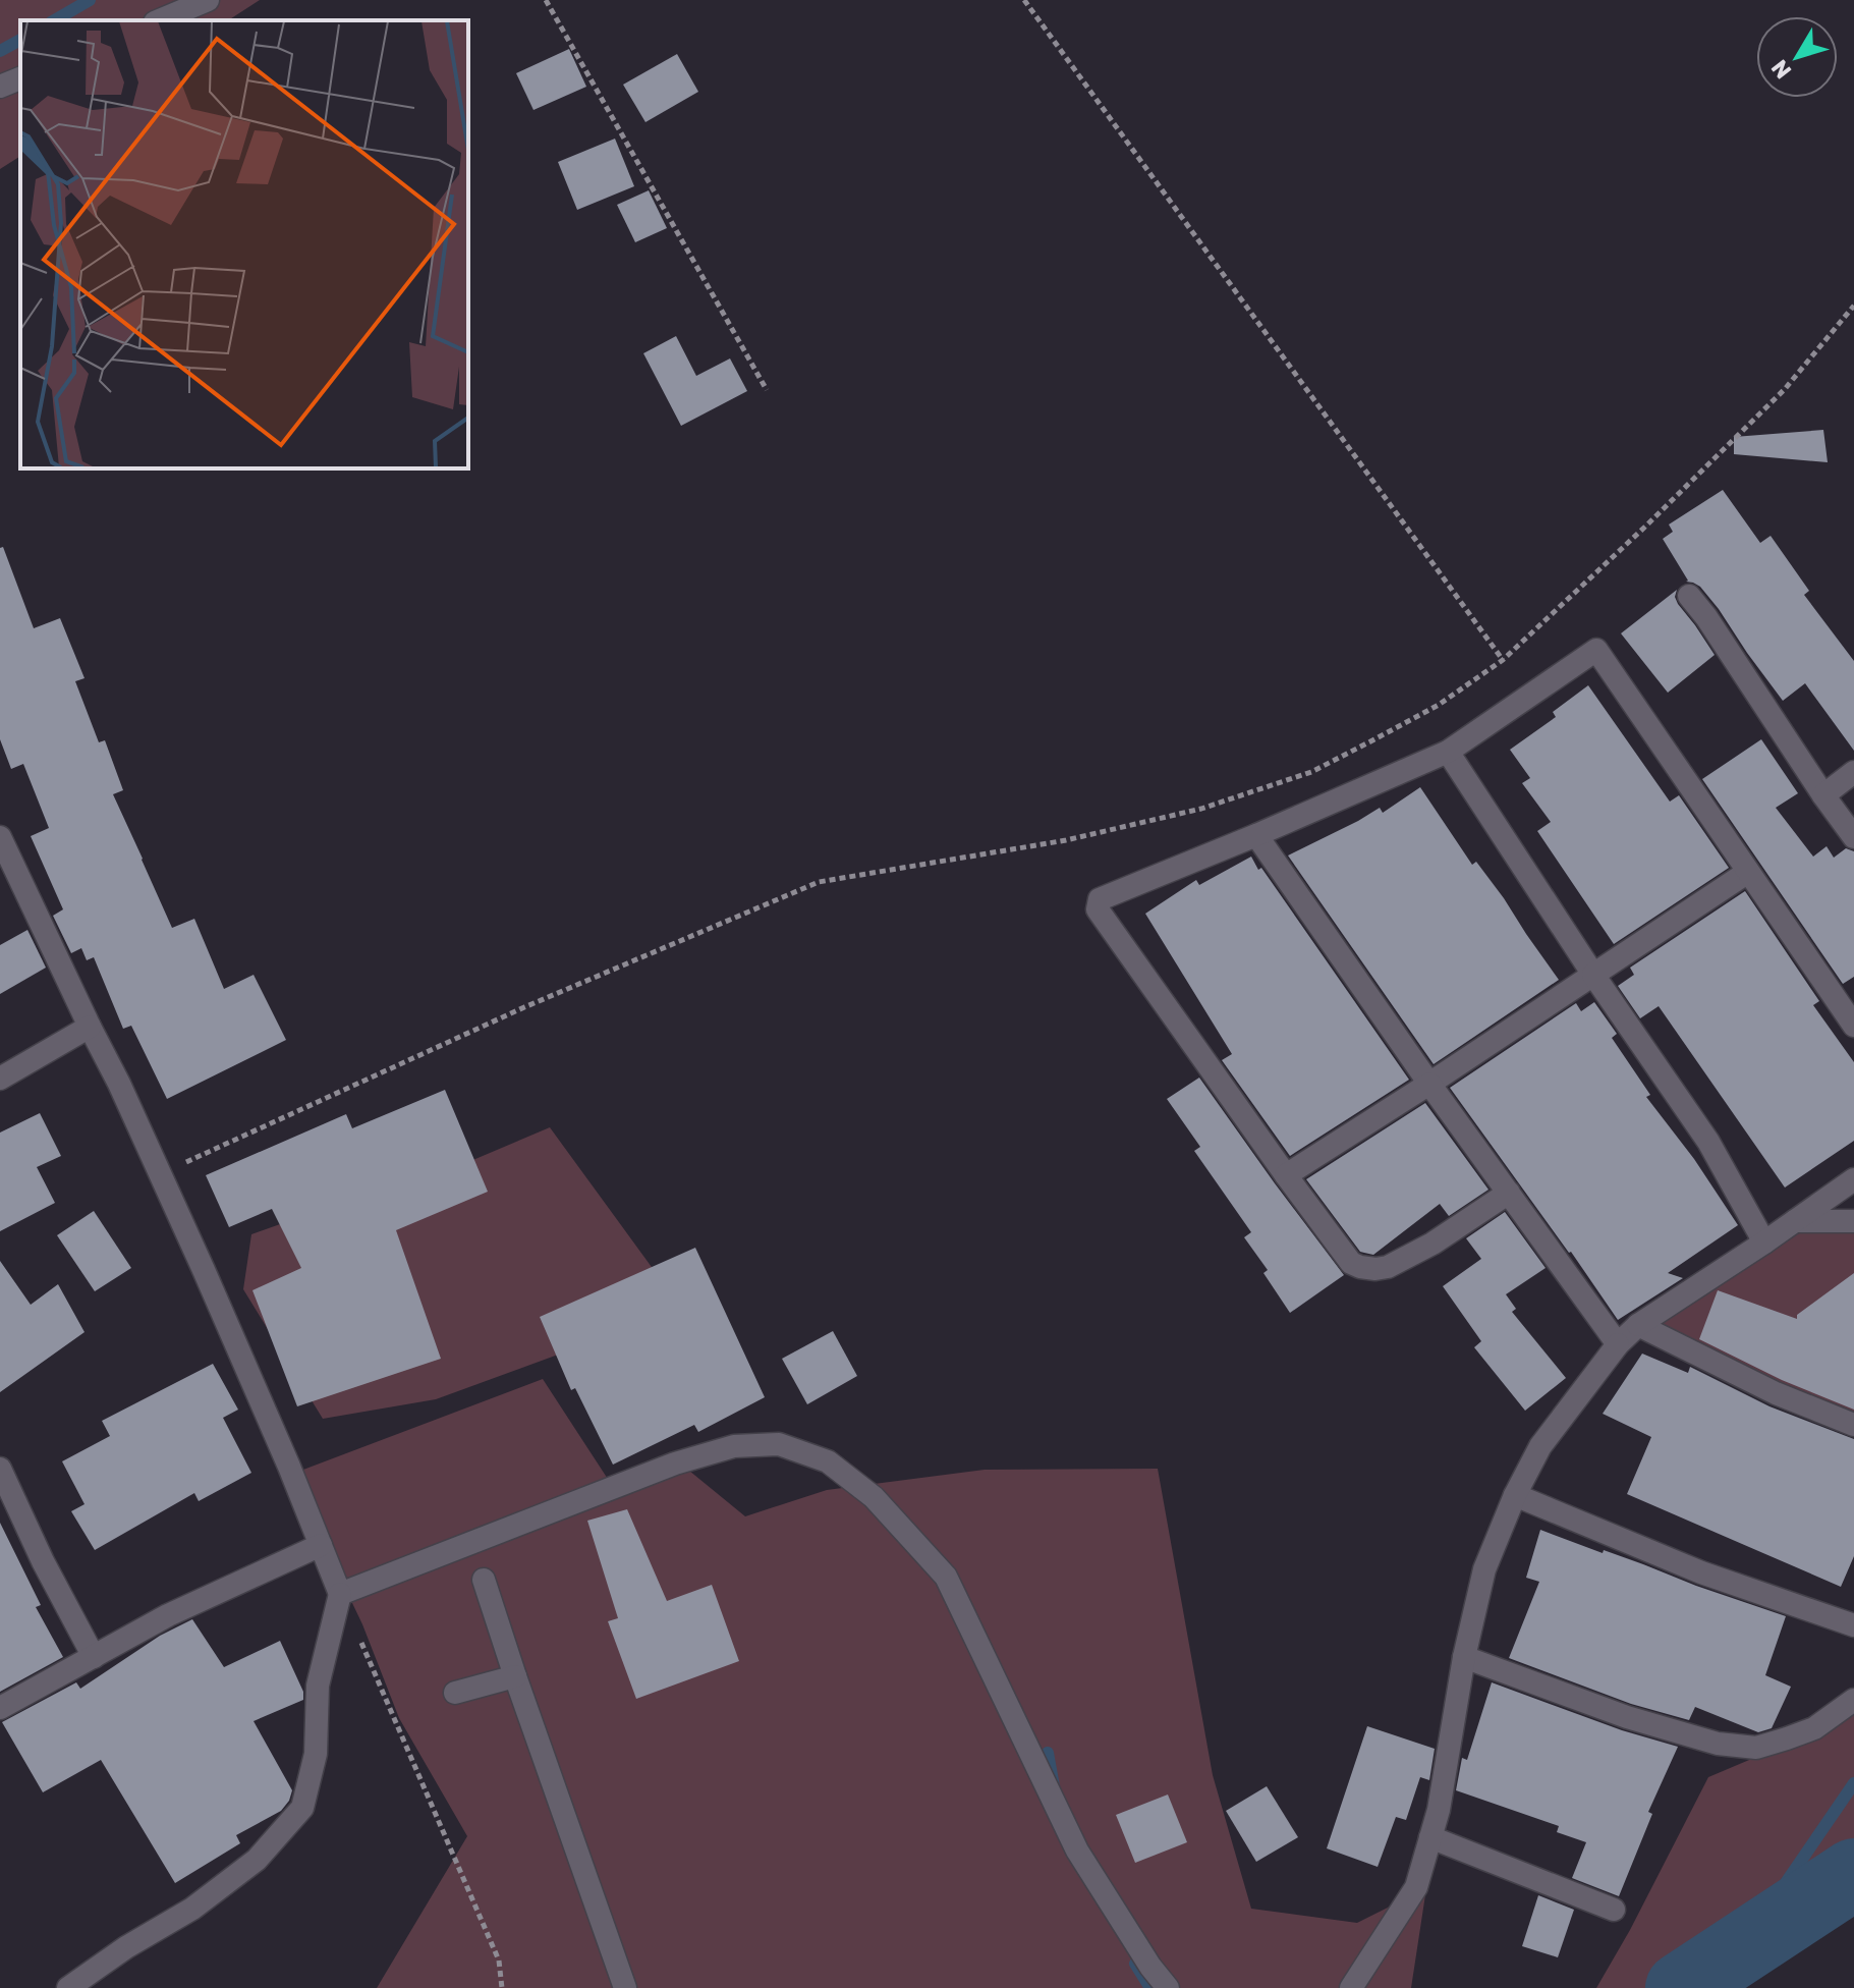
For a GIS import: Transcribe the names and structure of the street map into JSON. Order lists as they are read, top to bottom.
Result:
{
  "north": "bottom left"
}
